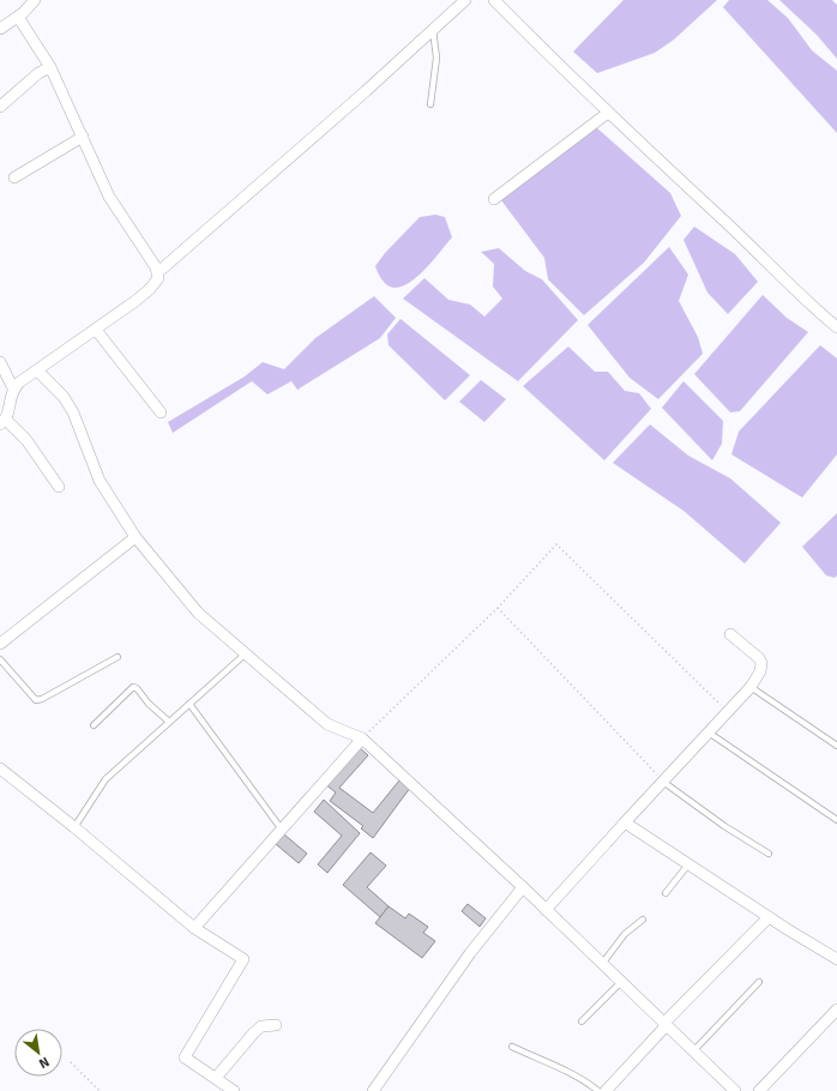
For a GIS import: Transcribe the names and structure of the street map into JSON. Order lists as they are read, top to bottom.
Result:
{
  "north": "bottom right"
}
